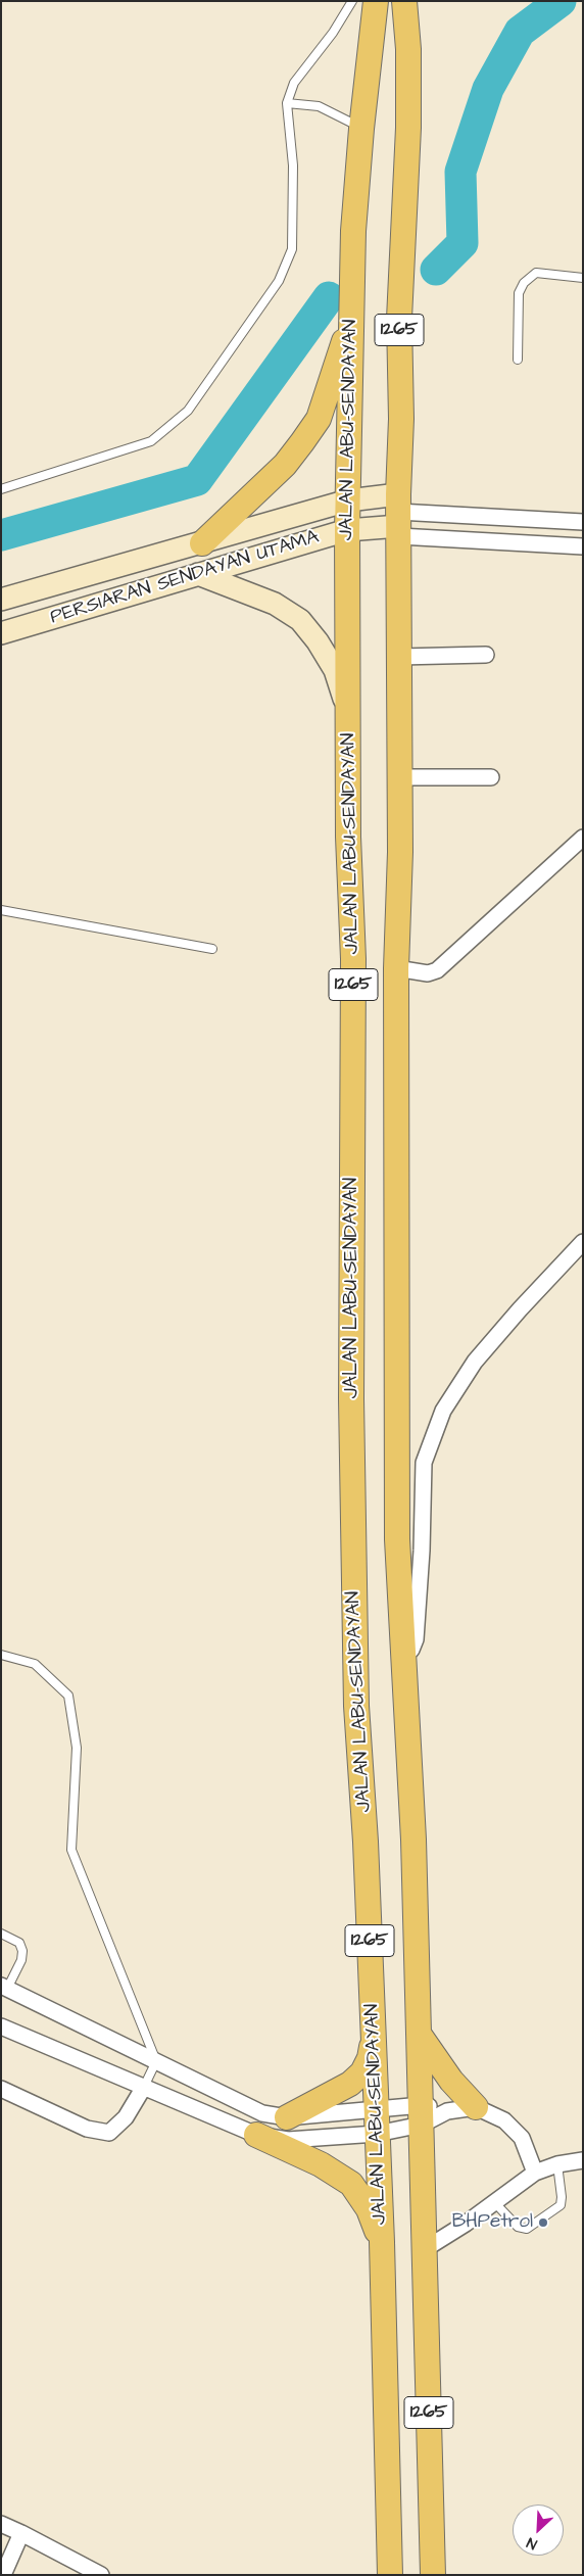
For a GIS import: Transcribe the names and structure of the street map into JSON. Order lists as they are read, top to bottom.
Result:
{
  "streets": {
    "main road": ["1265", "JALAN LABU-SENDAYAN", "PERSIARAN SENDAYAN UTAMA"]
  },
  "crossings": [
    ["1265", "PERSIARAN SENDAYAN UTAMA"],
    ["JALAN LABU-SENDAYAN", "PERSIARAN SENDAYAN UTAMA"]
  ],
  "places": ["BHPetrol"],
  "north": "bottom left"
}
